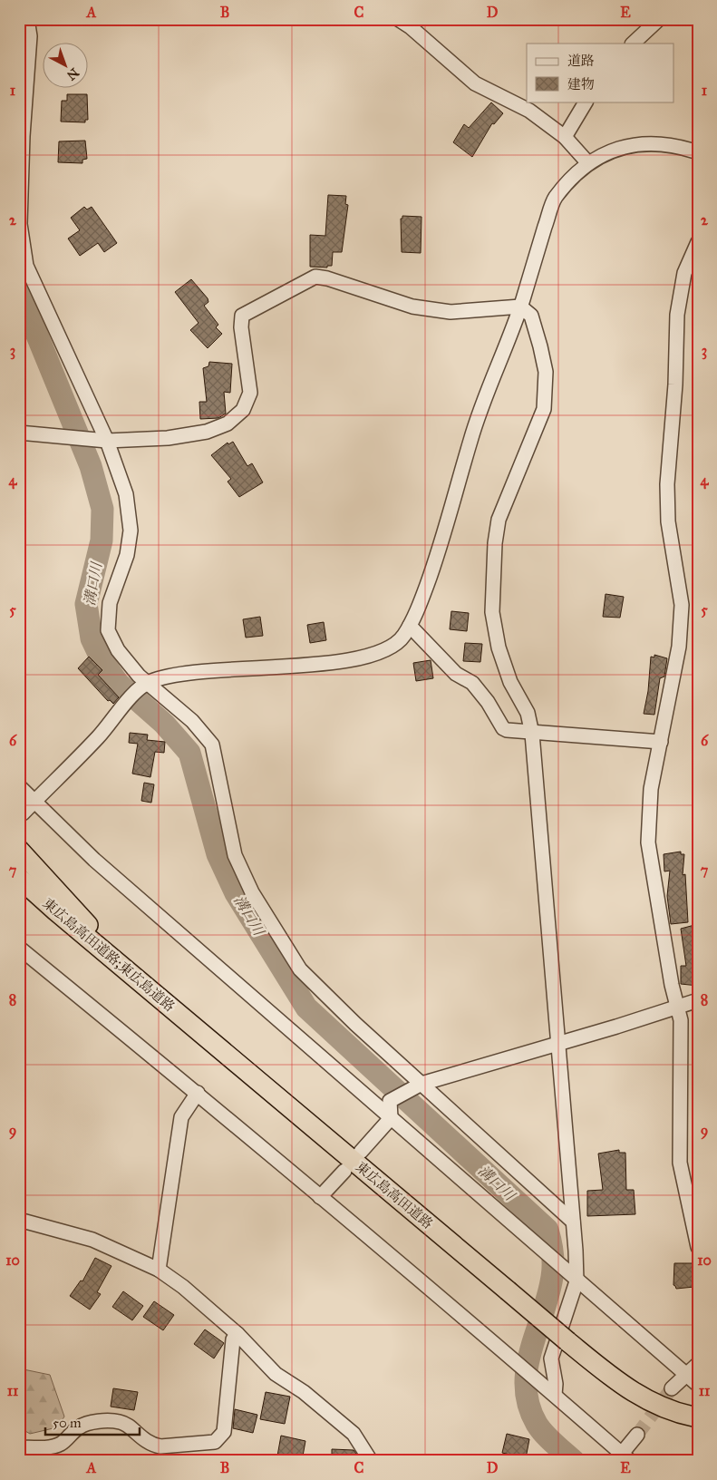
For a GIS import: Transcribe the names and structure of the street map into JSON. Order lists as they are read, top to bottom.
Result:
{
  "streets": {
    "highway": ["東広島高田道路;東広島道路", "東広島高田道路"]
  },
  "crossings": [
    ["東広島高田道路;東広島道路", "東広島高田道路"]
  ],
  "water": ["溝口川"],
  "legend": ["道路", "建物"],
  "scale_bar": "50 m",
  "north": "bottom right",
  "grid": {
    "columns": [
      "A",
      "B",
      "C",
      "D",
      "E"
    ],
    "rows": [
      "1",
      "2",
      "3",
      "4",
      "5",
      "6",
      "7",
      "8",
      "9",
      "10",
      "11"
    ]
  }
}
